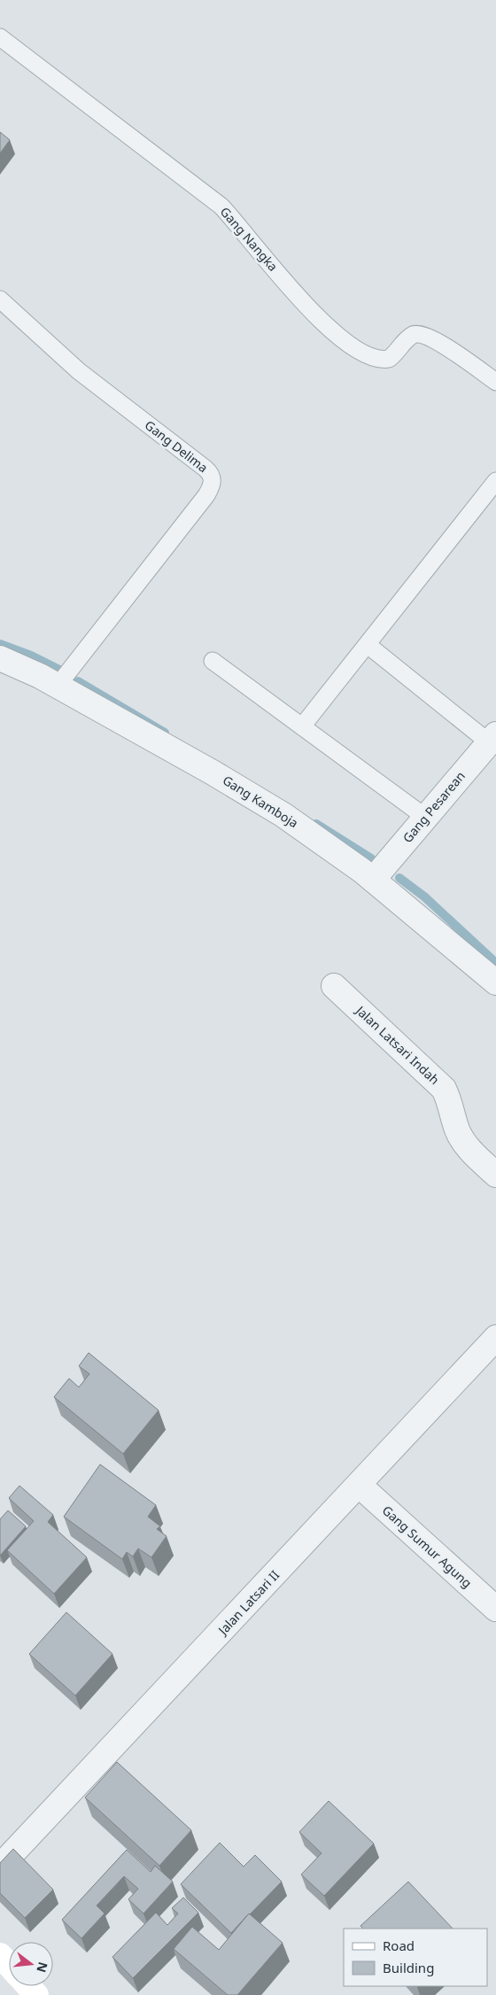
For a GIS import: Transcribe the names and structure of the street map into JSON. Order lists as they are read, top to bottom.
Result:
{
  "streets": {
    "street": [
      "Gang Kamboja",
      "Gang Pesarean",
      "Jalan Latsari Indah",
      "Gang Sumur Agung",
      "Jalan Latsari II"
    ],
    "lane": ["Gang Nangka", "Gang Delima"]
  },
  "crossings": [
    ["Gang Delima", "Gang Kamboja"],
    ["Gang Kamboja", "Gang Pesarean"],
    ["Gang Sumur Agung", "Jalan Latsari II"]
  ],
  "legend": ["Road", "Building"],
  "north": "right"
}
